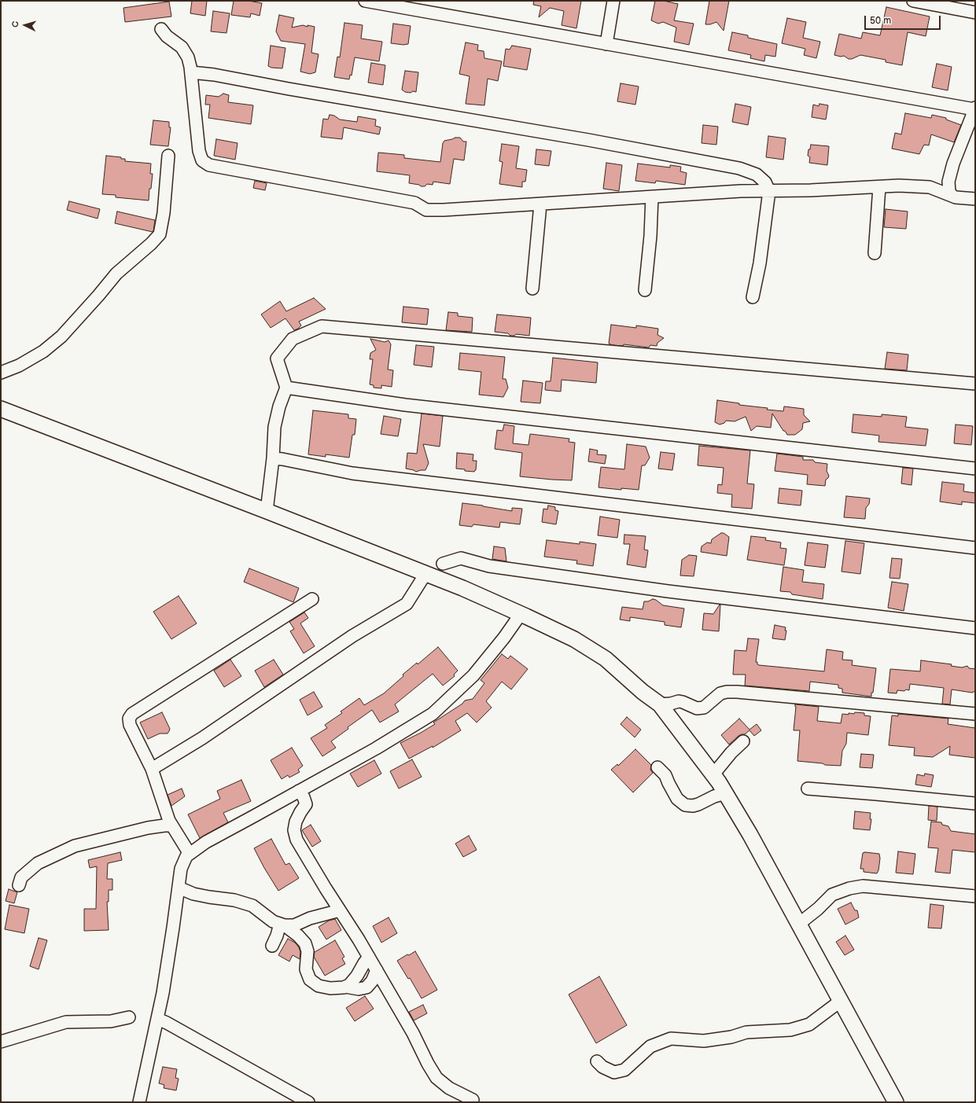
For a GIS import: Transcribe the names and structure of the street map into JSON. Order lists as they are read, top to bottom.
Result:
{
  "scale_bar": "50 m",
  "north": "left"
}
